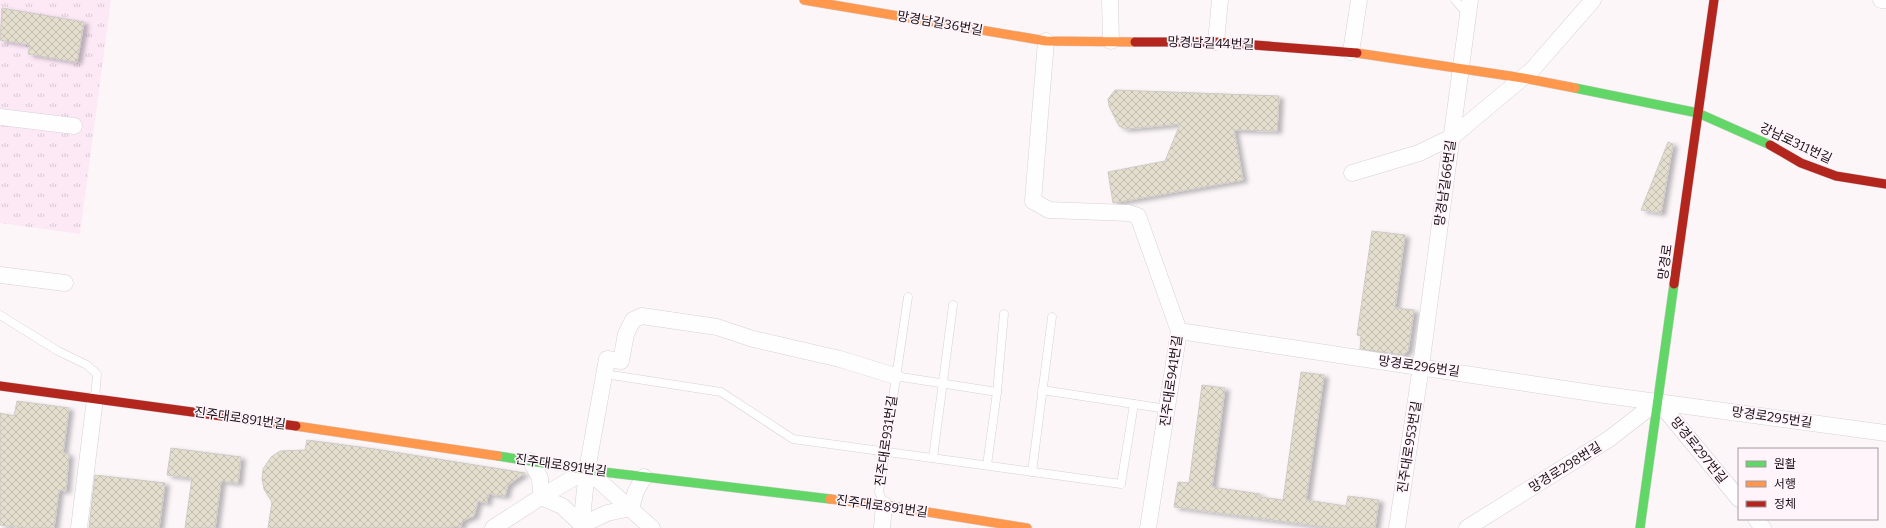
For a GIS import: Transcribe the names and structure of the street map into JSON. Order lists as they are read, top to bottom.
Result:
{
  "streets": {
    "street": [
      "망경남길36번길",
      "망경남길44번길",
      "강남로311번길",
      "망경남길66번길",
      "망경로",
      "망경로296번길",
      "진주대로941번길",
      "망경로295번길",
      "진주대로891번길",
      "진주대로931번길",
      "진주대로953번길",
      "망경로297번길",
      "망경로298번길"
    ]
  },
  "crossings": [
    ["망경남길36번길", "망경남길44번길"],
    ["망경남길36번길", "진주대로941번길"],
    ["망경남길44번길", "강남로311번길"],
    ["망경남길44번길", "망경남길66번길"],
    ["강남로311번길", "망경로"],
    ["망경남길66번길", "망경로296번길"],
    ["망경남길66번길", "진주대로953번길"],
    ["망경로", "망경로296번길"],
    ["망경로", "망경로295번길"],
    ["망경로", "망경로297번길"],
    ["망경로", "망경로298번길"],
    ["망경로296번길", "진주대로941번길"],
    ["망경로296번길", "망경로295번길"],
    ["망경로296번길", "진주대로953번길"],
    ["망경로296번길", "망경로297번길"],
    ["망경로296번길", "망경로298번길"],
    ["망경로295번길", "망경로297번길"],
    ["망경로295번길", "망경로298번길"],
    ["진주대로891번길", "진주대로931번길"],
    ["망경로297번길", "망경로298번길"]
  ],
  "legend": ["원활", "서행", "정체"]
}
